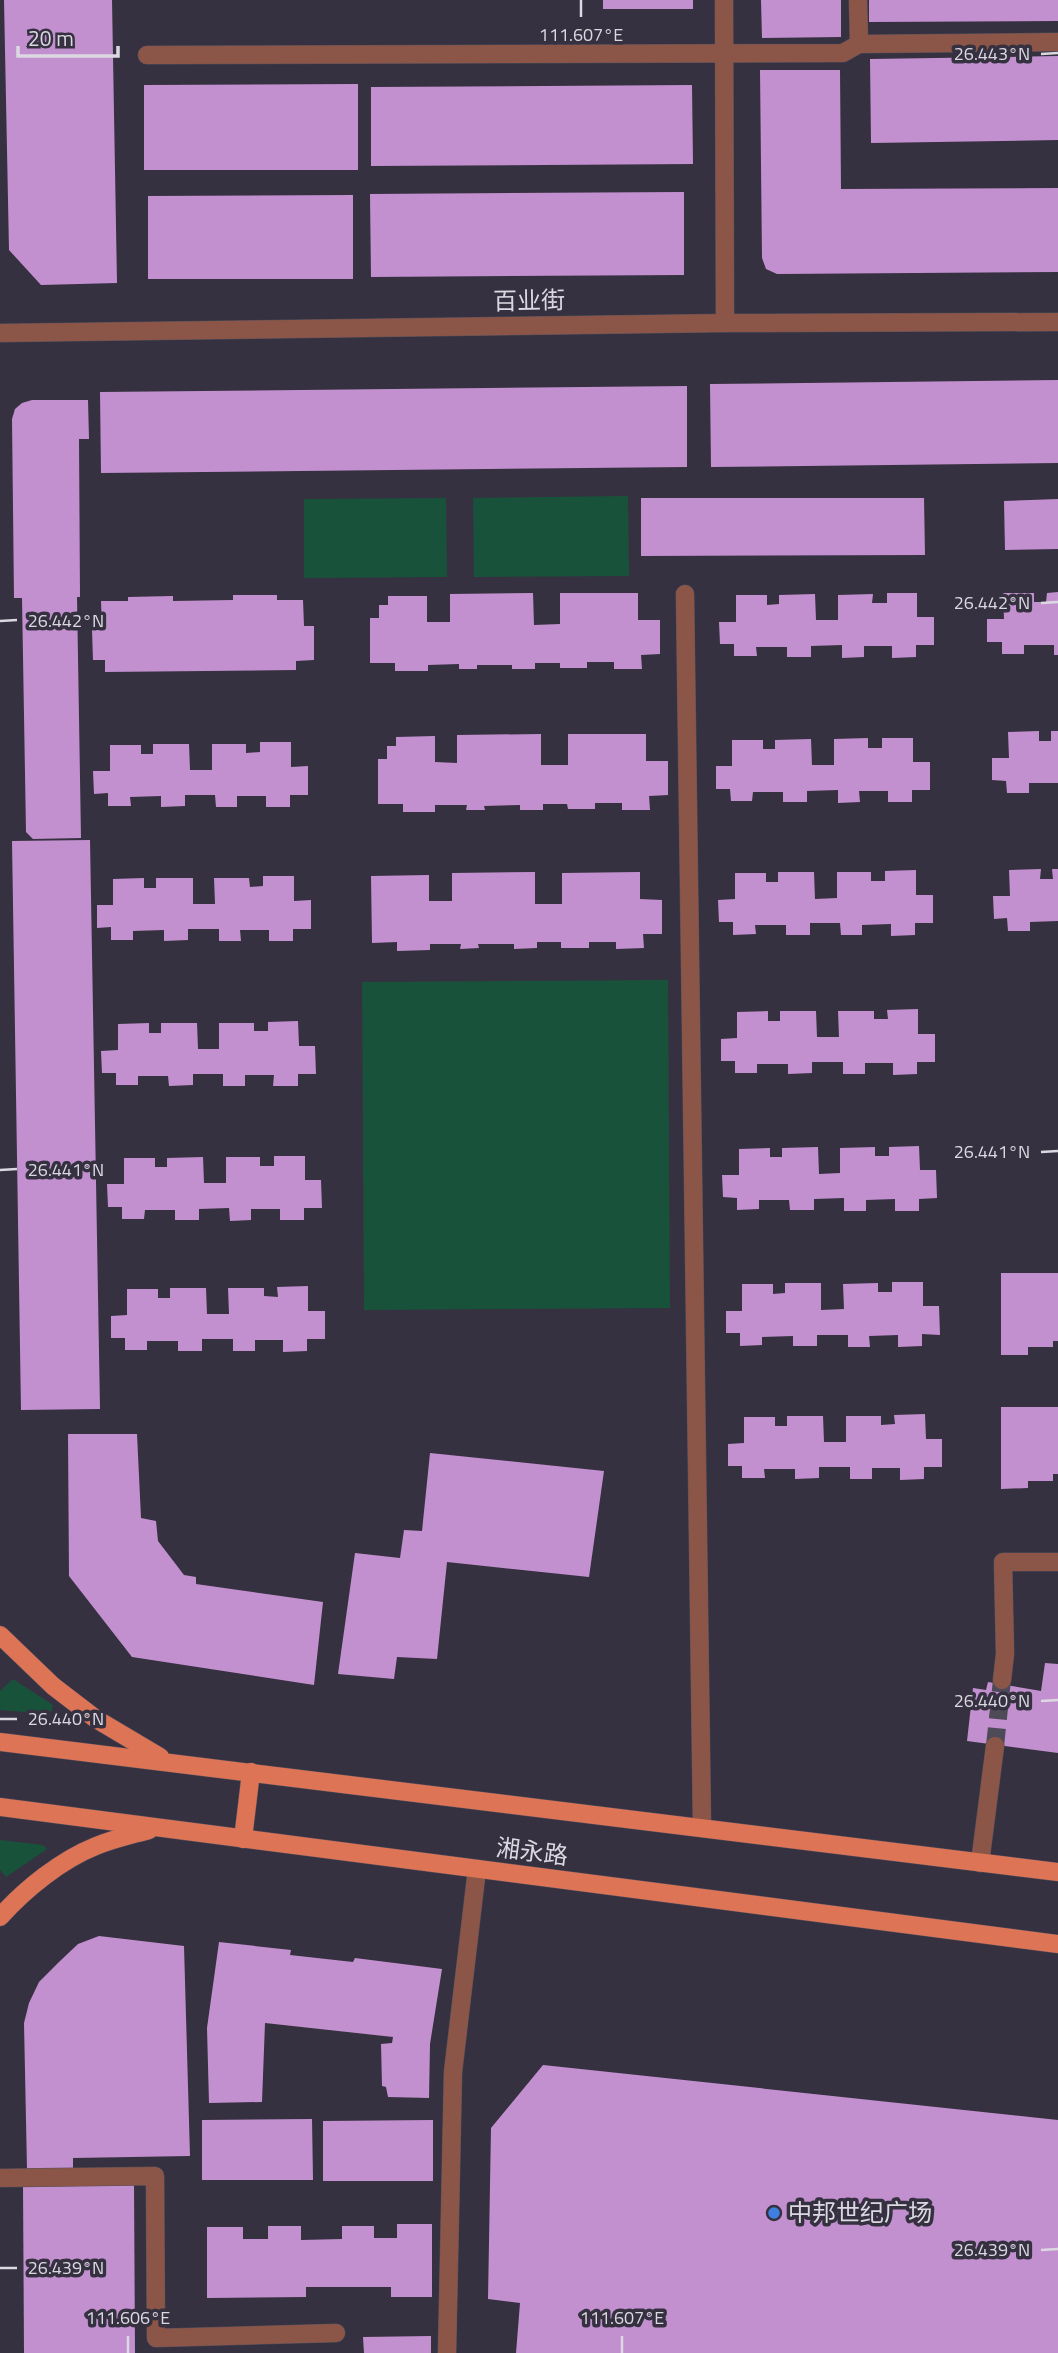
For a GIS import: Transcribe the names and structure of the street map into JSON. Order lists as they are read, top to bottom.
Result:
{
  "streets": {
    "main road": ["湘永路"],
    "street": ["百业街"]
  },
  "places": ["中邦世纪广场"],
  "scale_bar": "20 m",
  "coordinates": [
    "111.607°E",
    "26.443°N",
    "26.442°N",
    "26.441°N",
    "26.440°N",
    "26.439°N",
    "111.606°E"
  ]
}
